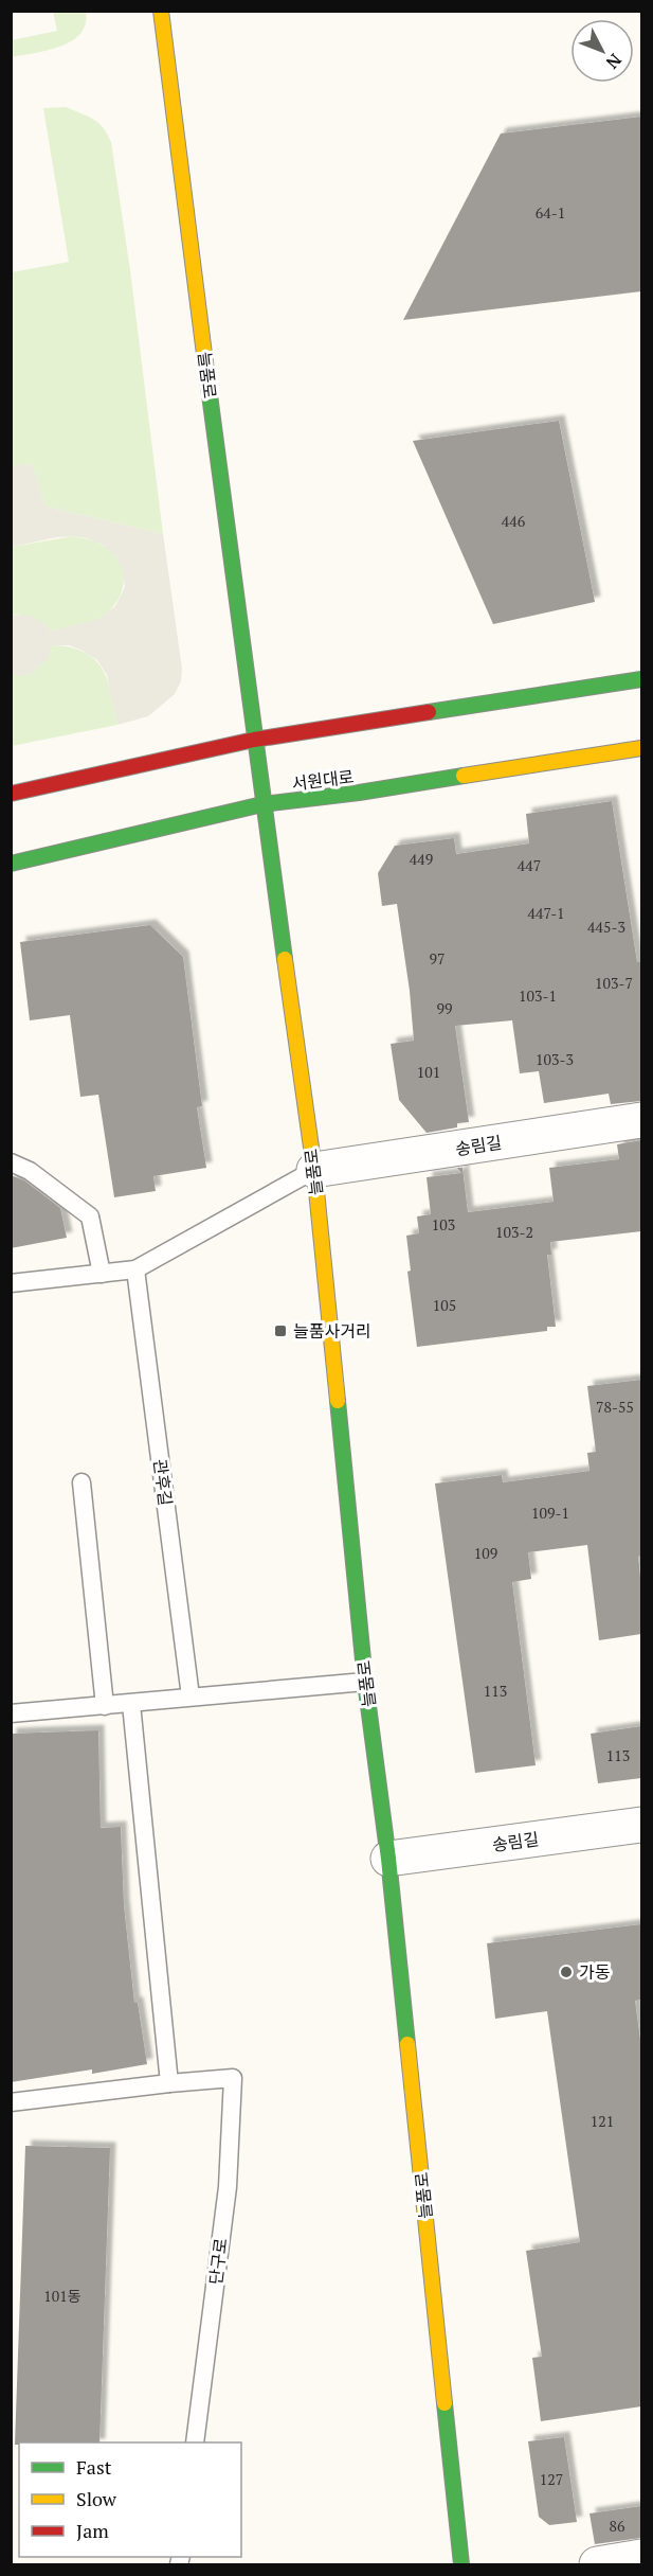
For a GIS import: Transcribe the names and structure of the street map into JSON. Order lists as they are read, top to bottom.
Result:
{
  "streets": {
    "street": ["늘품로", "서원대로", "송림길"],
    "lane": ["관후길", "단구로"]
  },
  "crossings": [
    ["늘품로", "서원대로"],
    ["늘품로", "송림길"]
  ],
  "places": {
    "transit": ["늘품사거리"],
    "other": ["가동"]
  },
  "house_numbers": [
    "64-1",
    "446",
    "449",
    "447",
    "447-1",
    "445-3",
    "97",
    "103-7",
    "103-1",
    "99",
    "103-3",
    "101",
    "103",
    "103-2",
    "105",
    "78-55",
    "109-1",
    "109",
    "113",
    "113",
    "121",
    "101동",
    "127",
    "86"
  ],
  "legend": ["Fast", "Slow", "Jam"],
  "north": "bottom right"
}
